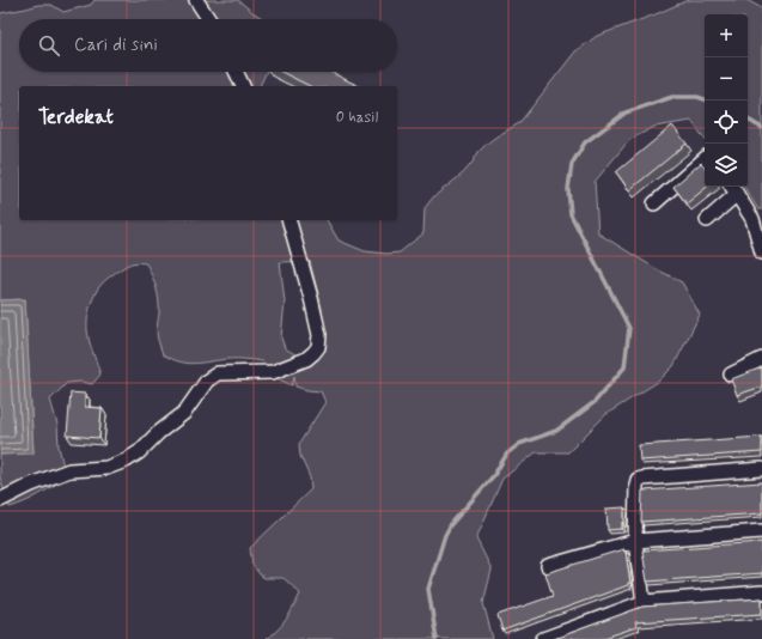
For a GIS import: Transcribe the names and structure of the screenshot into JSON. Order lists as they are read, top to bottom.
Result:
{
  "page": {
    "map_buttons": ["+", "−"],
    "search": "Cari di sini",
    "heading": ["Terdekat", "0 hasil"]
  }
}
